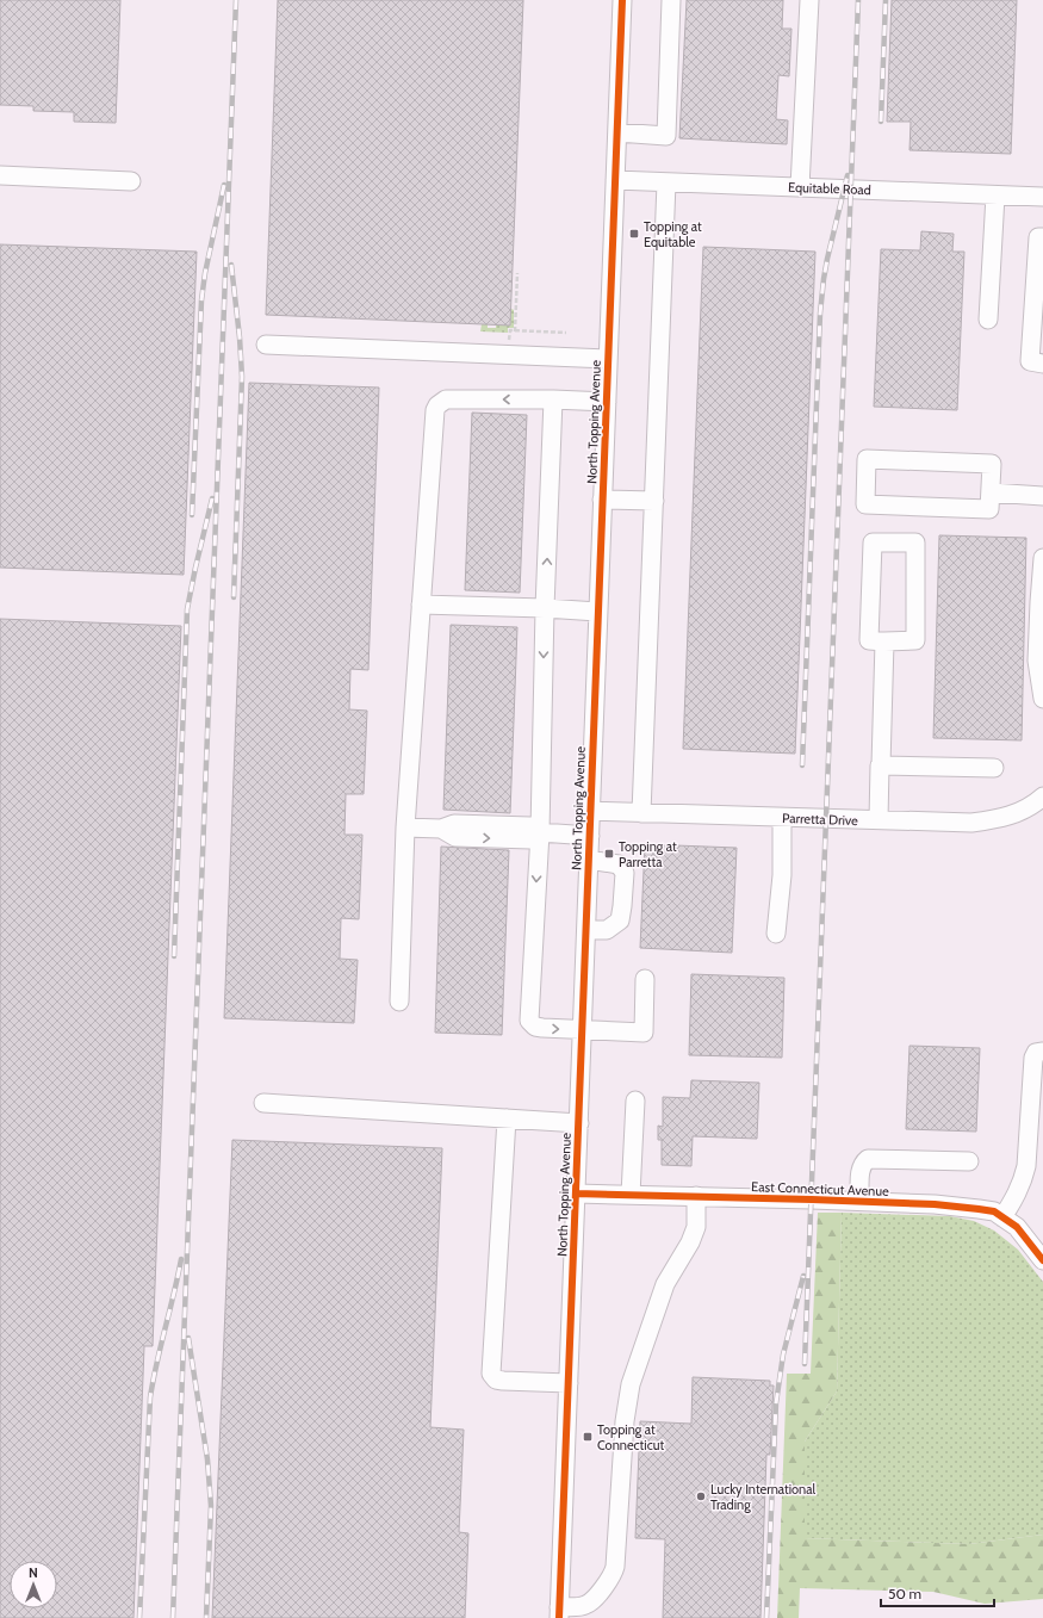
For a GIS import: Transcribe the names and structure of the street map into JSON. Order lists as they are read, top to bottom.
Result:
{
  "streets": {
    "street": [
      "Equitable Road",
      "North Topping Avenue",
      "Parretta Drive",
      "East Connecticut Avenue"
    ]
  },
  "crossings": [
    ["Equitable Road", "North Topping Avenue"],
    ["North Topping Avenue", "Parretta Drive"],
    ["North Topping Avenue", "East Connecticut Avenue"]
  ],
  "places": {
    "transit": ["Topping at Equitable", "Topping at Parretta", "Topping at Connecticut"],
    "other": ["Lucky International Trading"]
  },
  "scale_bar": "50 m",
  "north": "top"
}
